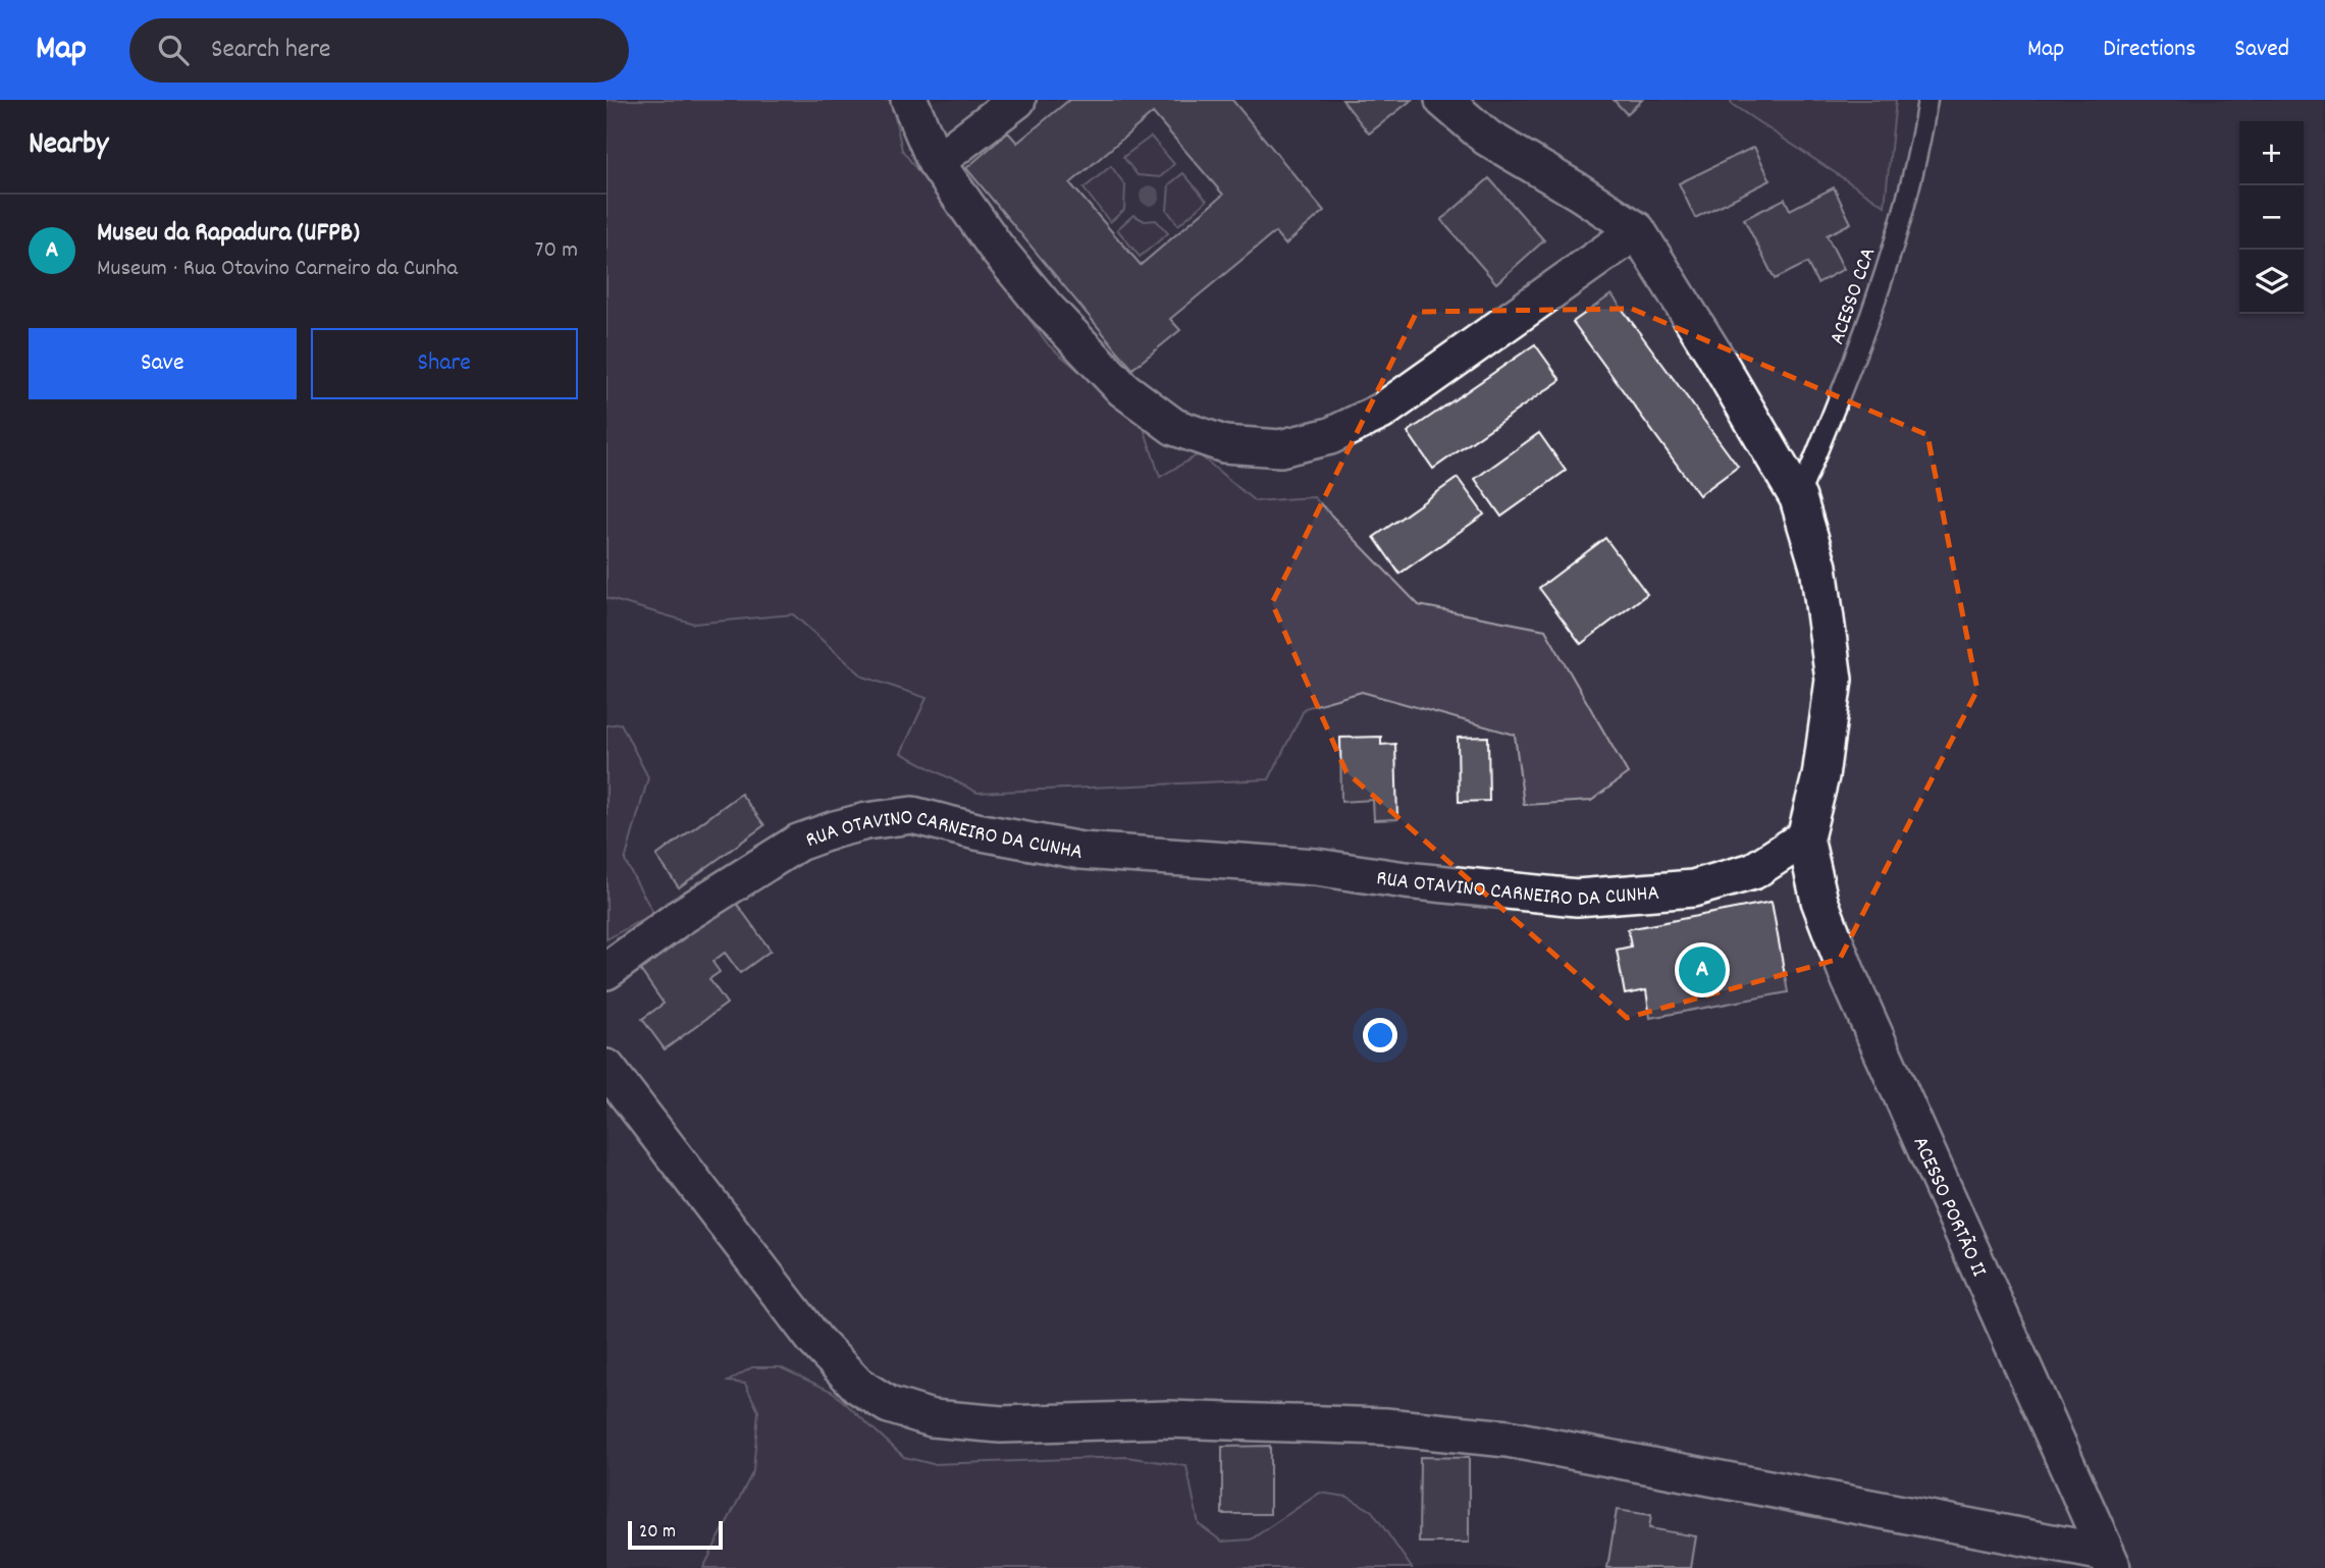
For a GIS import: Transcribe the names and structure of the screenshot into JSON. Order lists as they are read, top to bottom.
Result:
{
  "streets": {
    "street": ["RUA OTAVINO CARNEIRO DA CUNHA", "ACESSO PORTÃO II"],
    "lane": ["ACESSO CCA"]
  },
  "crossings": [
    ["RUA OTAVINO CARNEIRO DA CUNHA", "ACESSO PORTÃO II"]
  ],
  "scale_bar": "20 m",
  "page": {
    "header": "Map",
    "search": "Search here",
    "nav": ["Map", "Directions", "Saved"],
    "heading": "Nearby",
    "map_buttons": ["+", "−"],
    "list": [
      {
        "mark": "A",
        "name": "Museu da Rapadura (UFPB)",
        "note": "Museum · Rua Otavino Carneiro da Cunha",
        "value": "70 m"
      }
    ],
    "buttons": ["Save", "Share"],
    "pins": "A",
    "scale": "20 m"
  }
}
